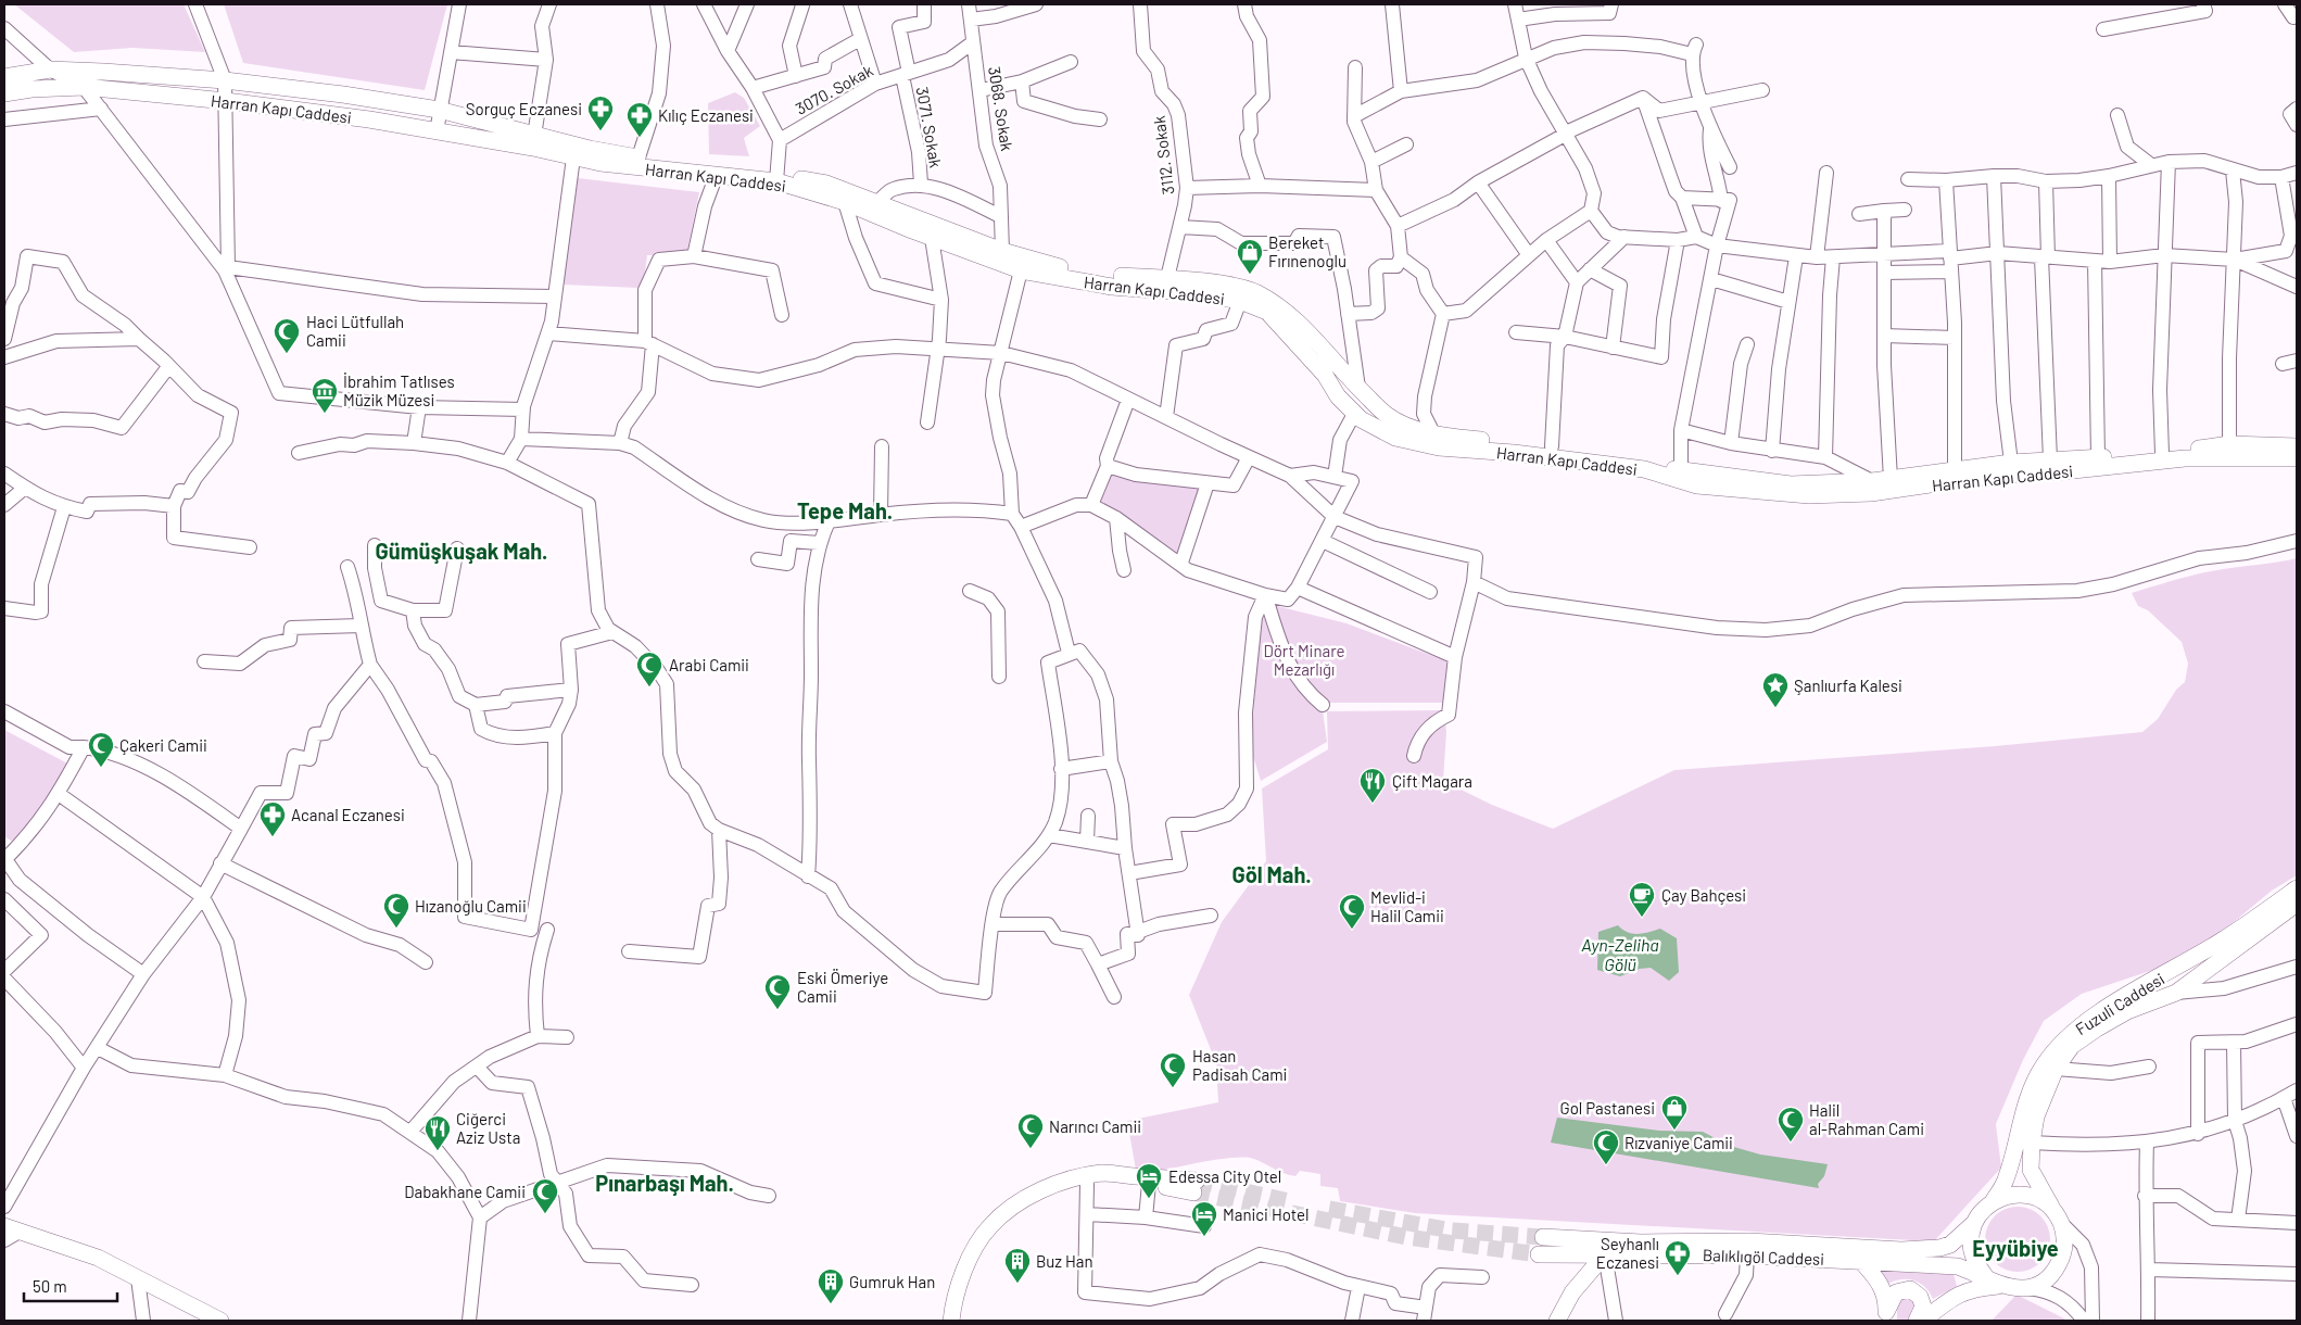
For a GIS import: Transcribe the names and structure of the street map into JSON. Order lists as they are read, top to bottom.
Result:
{
  "streets": {
    "main road": ["Harran Kapı Caddesi", "Fuzuli Caddesi", "Balıklıgöl Caddesi"],
    "street": [
      "3070. Sokak",
      "3068. Sokak",
      "3071. Sokak",
      "3112. Sokak"
    ]
  },
  "crossings": [
    ["3070. Sokak", "3068. Sokak"],
    ["3070. Sokak", "3071. Sokak"],
    ["Harran Kapı Caddesi", "3068. Sokak"],
    ["Harran Kapı Caddesi", "3112. Sokak"],
    ["Fuzuli Caddesi", "Balıklıgöl Caddesi"]
  ],
  "districts": [
    "Tepe Mah.",
    "Gümüşkuşak Mah.",
    "Göl Mah.",
    "Pınarbaşı Mah.",
    "Eyyübiye"
  ],
  "water": ["Ayn-Zeliha Gölü"],
  "parks": ["Dört Minare Mezarlığı"],
  "places": {
    "pharmacy": [
      "Sorguç Eczanesi",
      "Kılıç Eczanesi",
      "Acanal Eczanesi",
      "Seyhanlı Eczanesi"
    ],
    "shop": ["Bereket Fırınenoglu", "Gol Pastanesi"],
    "mosque": [
      "Haci Lütfullah Camii",
      "Arabi Camii",
      "Çakeri Camii",
      "Hızanoğlu Camii",
      "Mevlid-i Halil Camii",
      "Eski Ömeriye Camii",
      "Hasan Padisah Cami",
      "Halil al-Rahman Cami",
      "Narıncı Camii",
      "Rızvaniye Camii",
      "Dabakhane Camii"
    ],
    "museum": ["İbrahim Tatlıses Müzik Müzesi"],
    "place": ["Şanlıurfa Kalesi"],
    "restaurant": ["Çift Magara", "Ciğerci Aziz Usta"],
    "cafe": ["Çay Bahçesi"],
    "hotel": ["Edessa City Otel", "Manici Hotel"],
    "building": ["Buz Han", "Gumruk Han"]
  },
  "scale_bar": "50 m"
}
